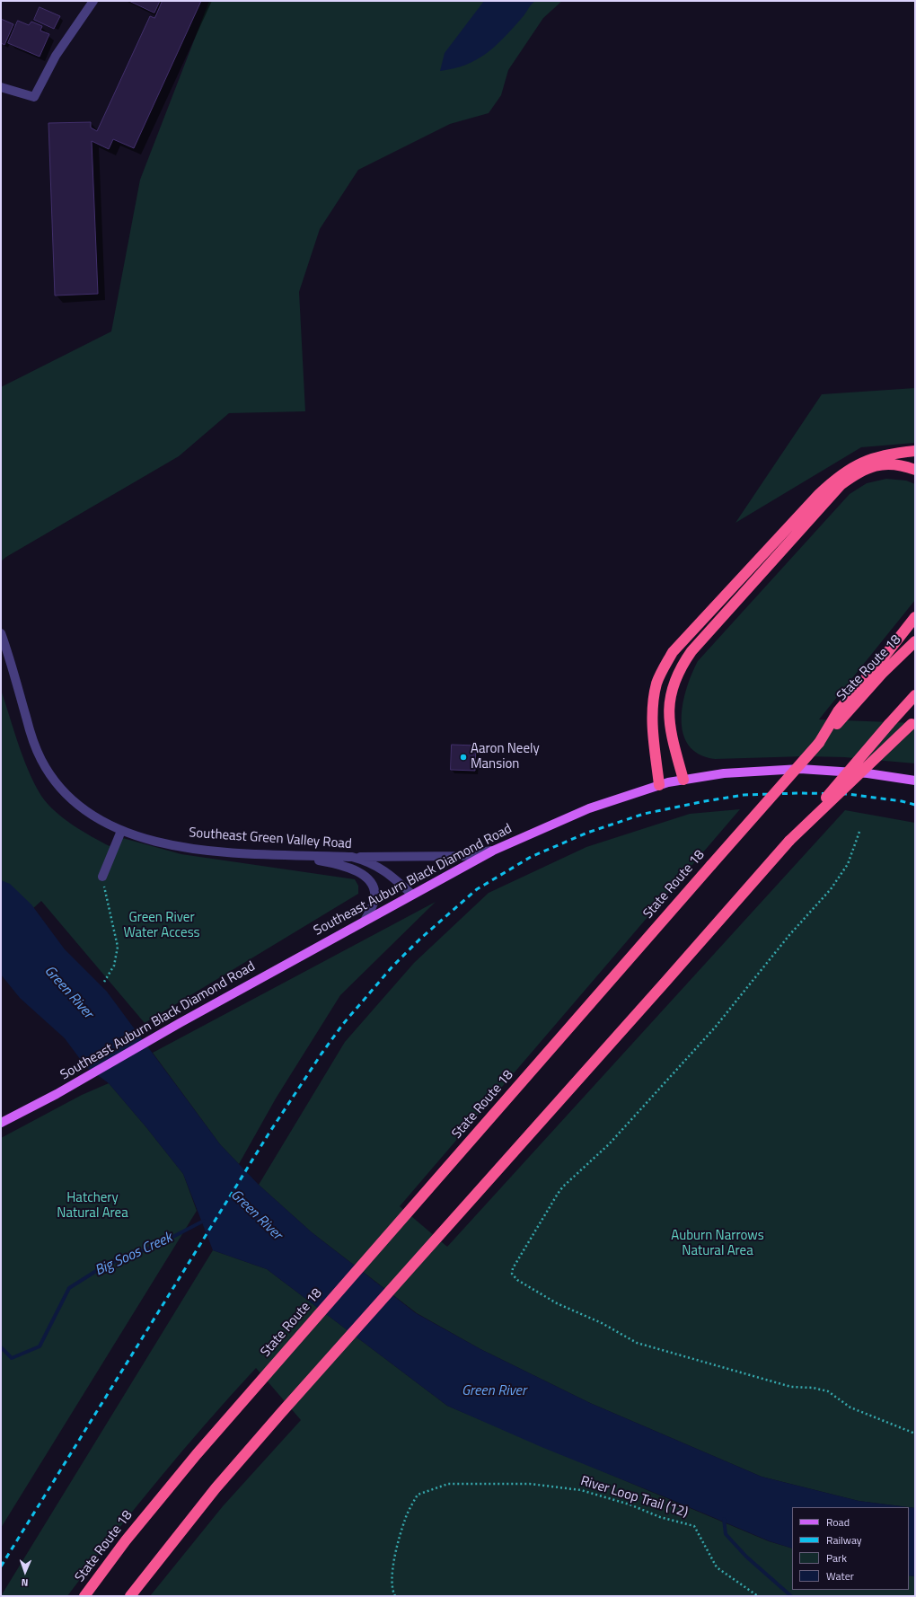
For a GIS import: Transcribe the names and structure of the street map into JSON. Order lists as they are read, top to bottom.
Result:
{
  "streets": {
    "highway": ["State Route 18"],
    "main road": ["Southeast Auburn Black Diamond Road"],
    "street": ["Southeast Green Valley Road"],
    "path": ["River Loop Trail (12)"]
  },
  "crossings": [
    ["Southeast Green Valley Road", "Southeast Auburn Black Diamond Road"]
  ],
  "water": ["Green River", "Big Soos Creek"],
  "parks": ["Green River Water Access", "Hatchery Natural Area", "Auburn Narrows Natural Area"],
  "places": ["Aaron Neely Mansion"],
  "legend": [
    "Road",
    "Railway",
    "Park",
    "Water"
  ],
  "north": "bottom"
}
